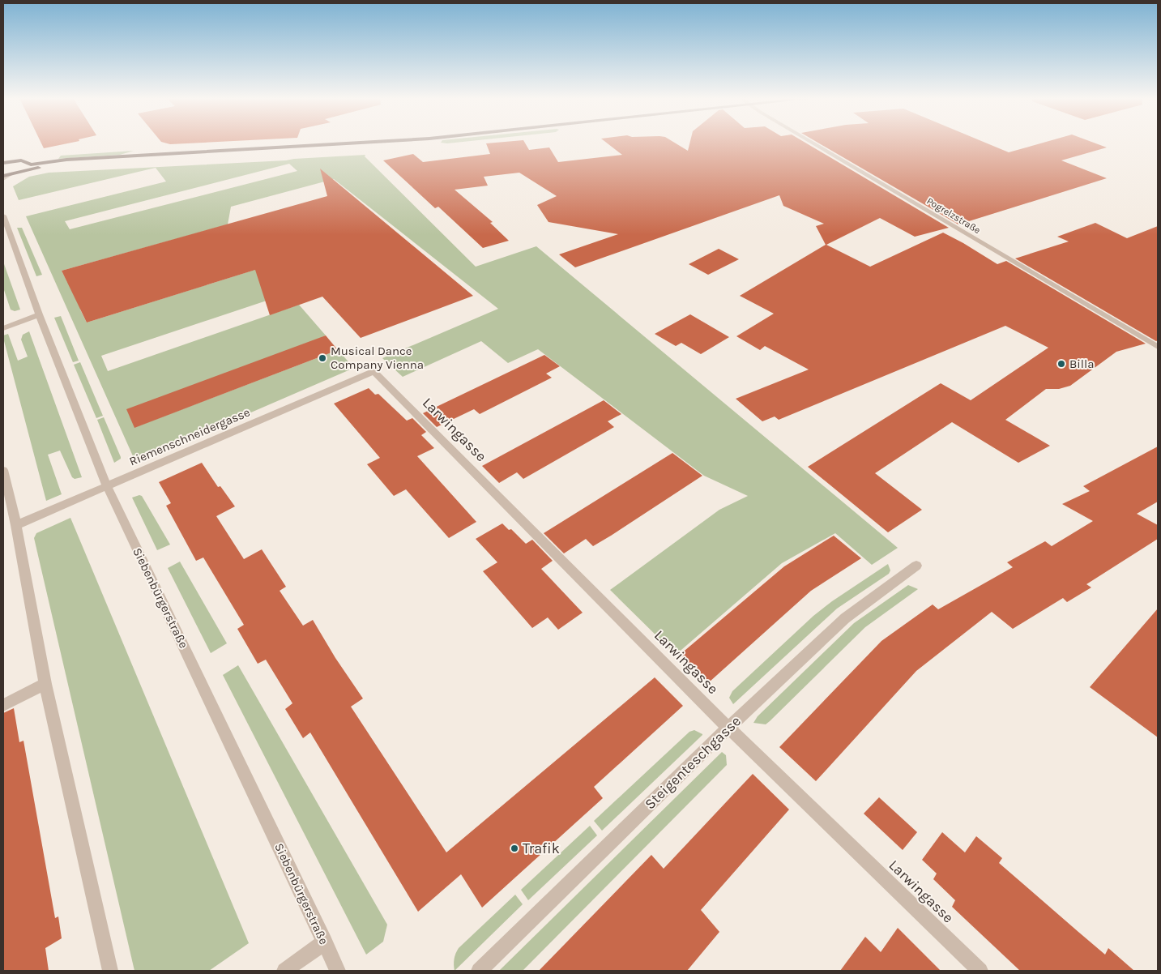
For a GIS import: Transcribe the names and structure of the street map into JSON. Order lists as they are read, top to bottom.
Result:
{
  "streets": {
    "street": [
      "Pogrelzstraße",
      "Larwingasse",
      "Riemenschneidergasse",
      "Siebenbürgerstraße",
      "Steigenteschgasse"
    ]
  },
  "crossings": [
    ["Larwingasse", "Riemenschneidergasse"],
    ["Larwingasse", "Steigenteschgasse"],
    ["Riemenschneidergasse", "Siebenbürgerstraße"]
  ],
  "places": ["Musical Dance Company Vienna", "Billa", "Trafik"]
}
